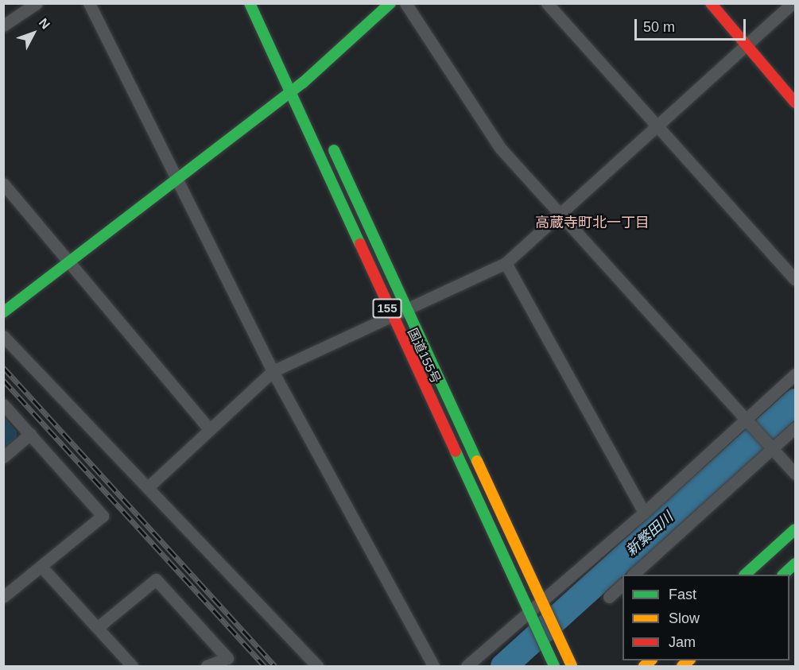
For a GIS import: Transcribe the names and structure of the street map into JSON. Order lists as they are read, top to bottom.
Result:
{
  "streets": {
    "main road": ["155", "国道155号"]
  },
  "districts": ["高蔵寺町北一丁目"],
  "water": ["新繁田川"],
  "legend": ["Fast", "Slow", "Jam"],
  "scale_bar": "50 m",
  "north": "top right"
}
